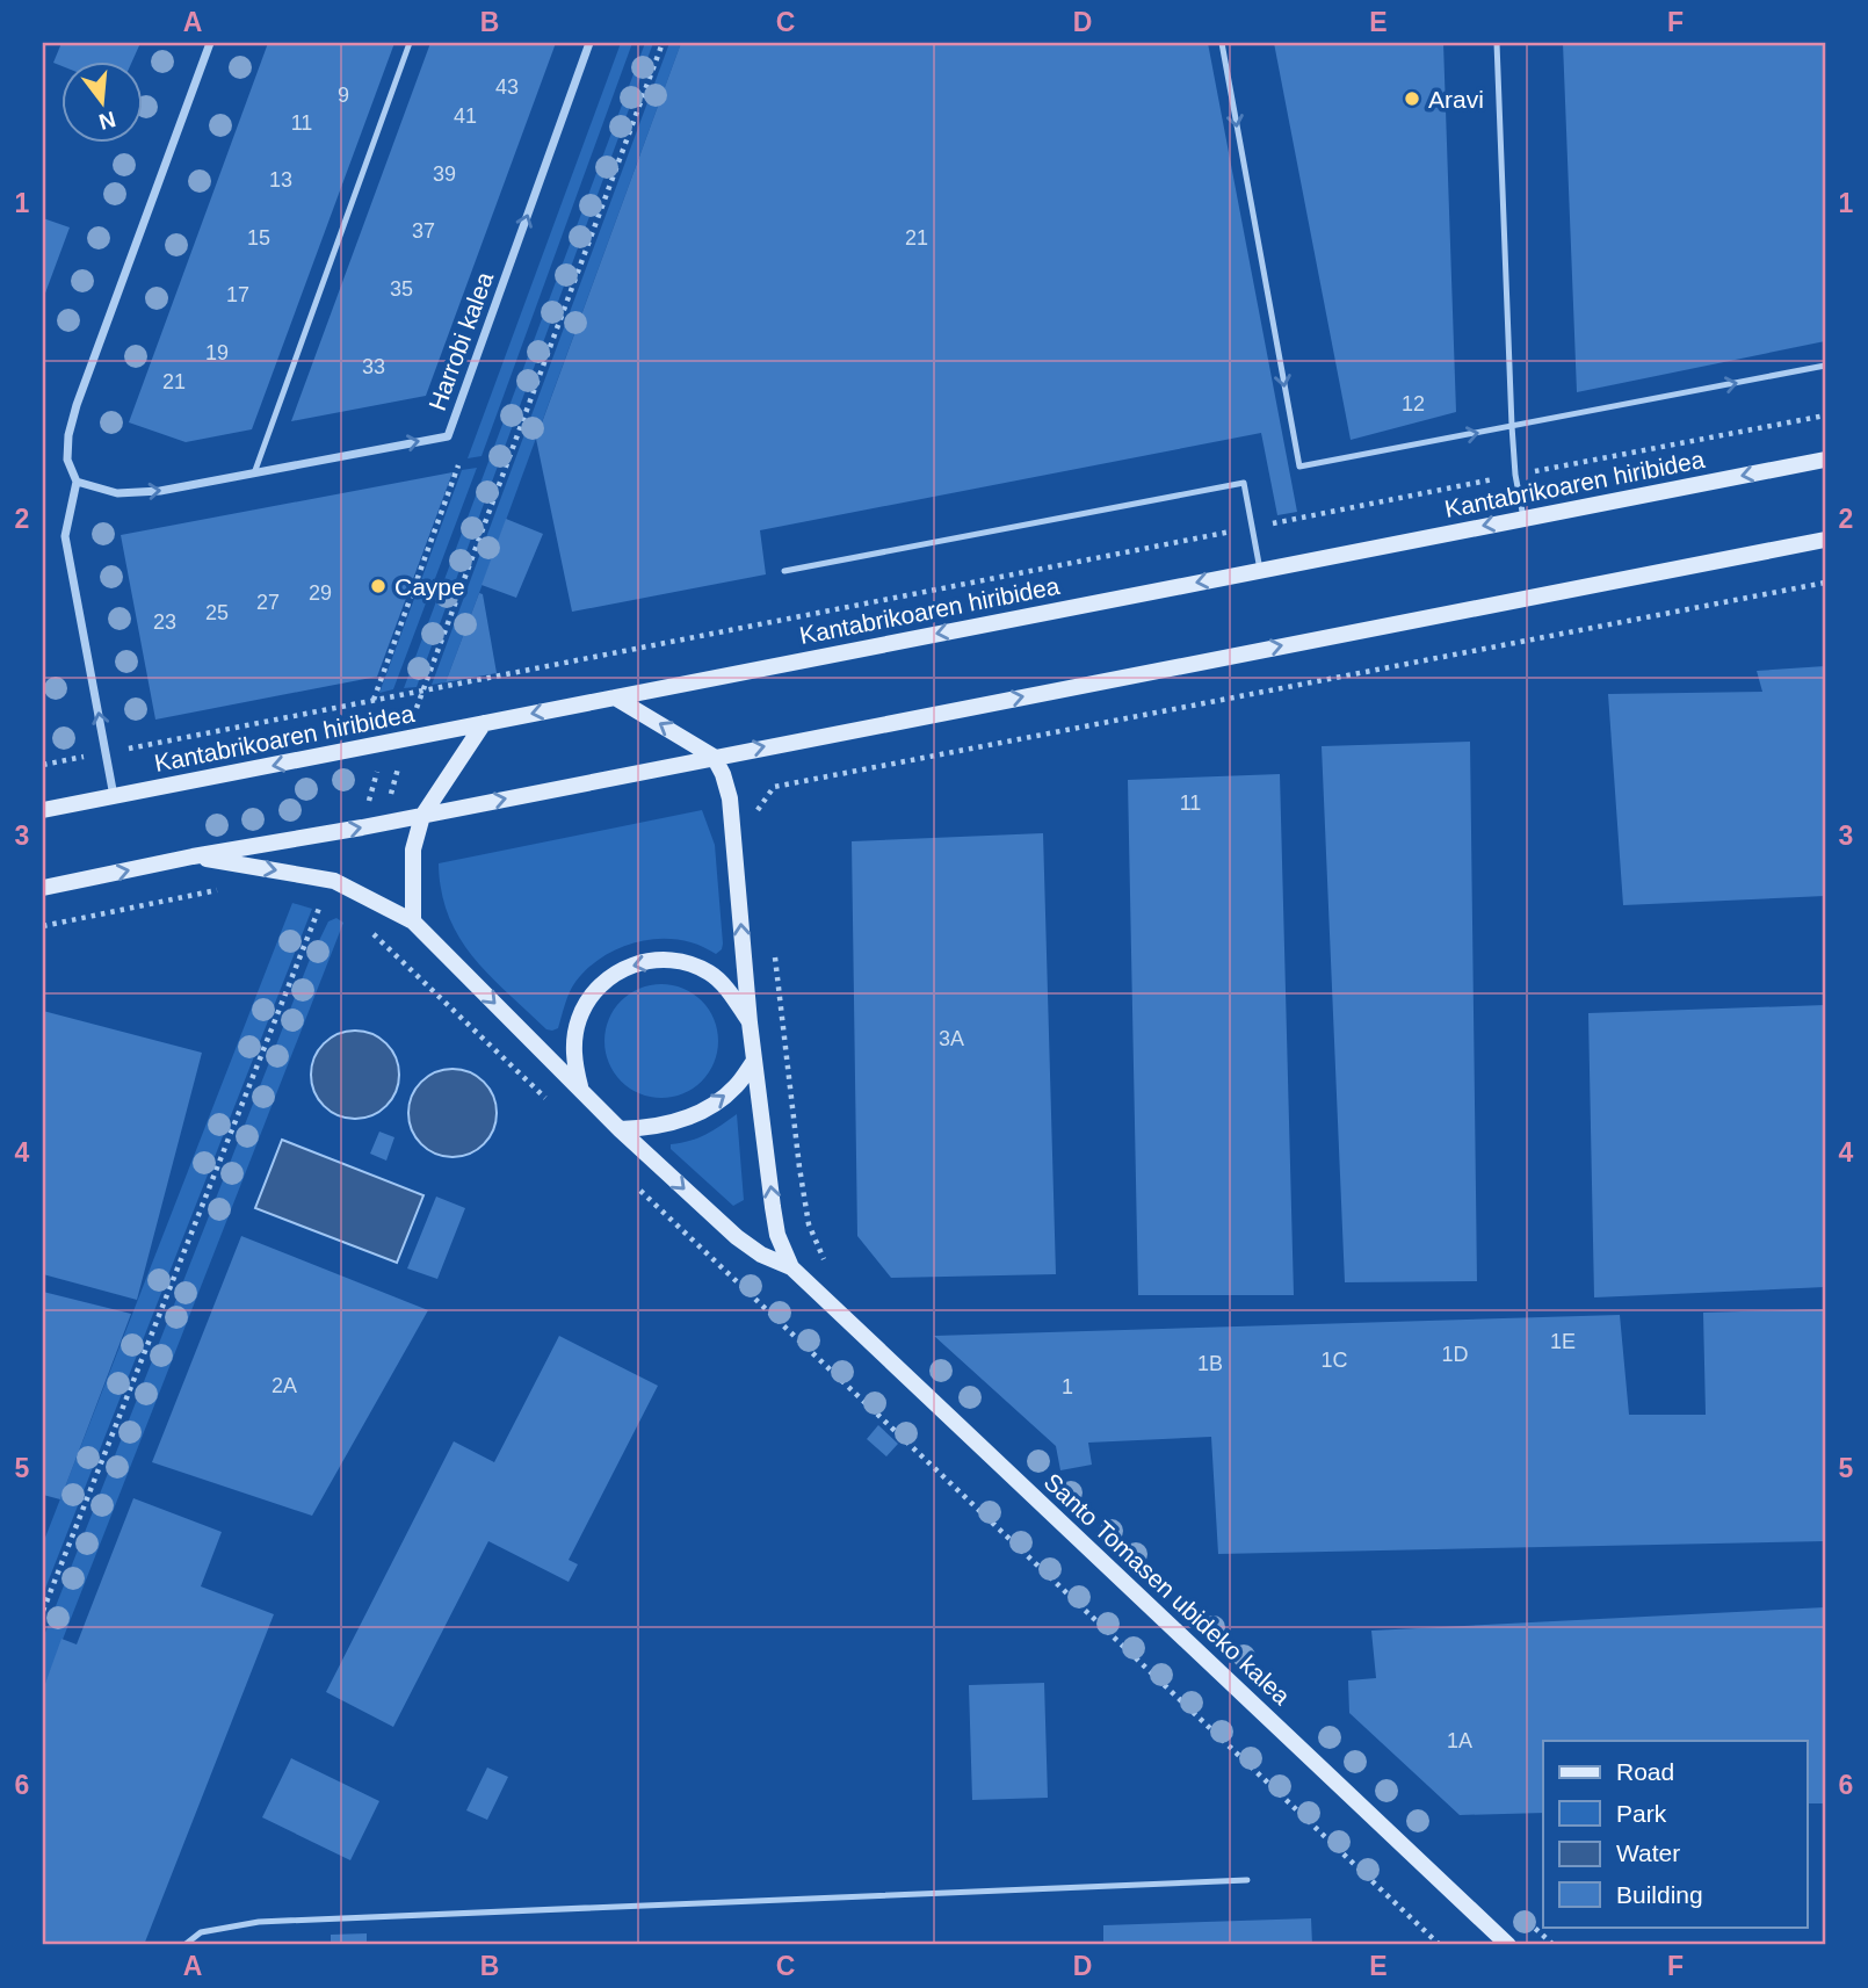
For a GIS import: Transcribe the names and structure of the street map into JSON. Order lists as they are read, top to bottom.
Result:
{
  "streets": {
    "main road": ["Kantabrikoaren hiribidea", "Santo Tomasen ubideko kalea"],
    "street": ["Harrobi kalea"]
  },
  "one_way": ["Harrobi kalea"],
  "places": ["Aravi", "Caype"],
  "house_numbers": [
    "43",
    "9",
    "41",
    "11",
    "39",
    "13",
    "37",
    "15",
    "21",
    "35",
    "17",
    "19",
    "33",
    "21",
    "12",
    "29",
    "27",
    "25",
    "23",
    "11",
    "3A",
    "1E",
    "1D",
    "1C",
    "1B",
    "2A",
    "1",
    "1A"
  ],
  "legend": [
    "Road",
    "Park",
    "Water",
    "Building"
  ],
  "north": "bottom",
  "grid": {
    "columns": [
      "A",
      "B",
      "C",
      "D",
      "E",
      "F"
    ],
    "rows": [
      "1",
      "2",
      "3",
      "4",
      "5",
      "6"
    ]
  }
}
